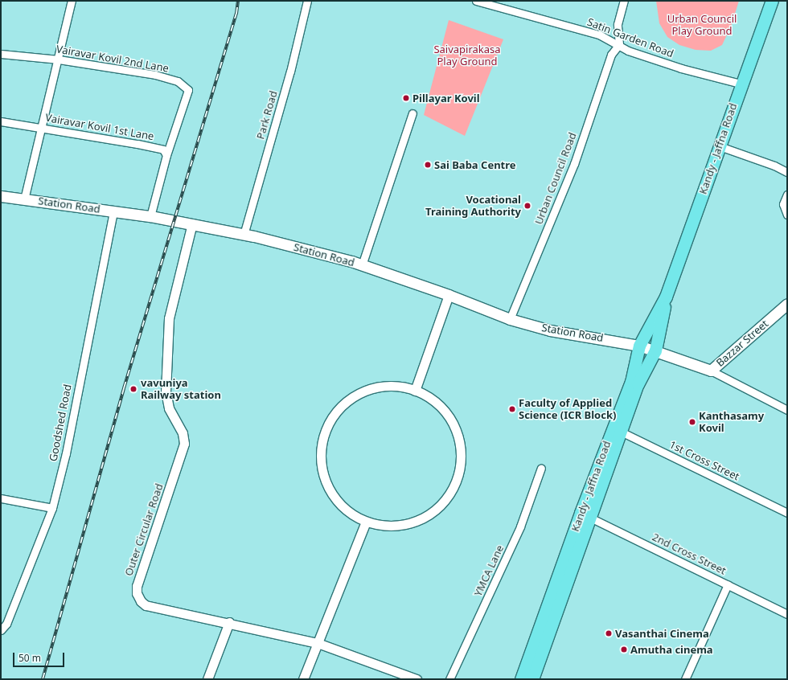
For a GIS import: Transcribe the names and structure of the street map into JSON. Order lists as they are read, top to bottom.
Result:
{
  "streets": {
    "highway": ["Kandy - Jaffna Road"],
    "main road": ["Station Road", "Bazzar Street"],
    "street": [
      "Satin Garden Road",
      "Vairavar Kovil 2nd Lane",
      "Park Road",
      "Vairavar Kovil 1st Lane",
      "Urban Council Road",
      "Goodshed Road",
      "1st Cross Street",
      "Outer Circular Road",
      "2nd Cross Street",
      "YMCA Lane"
    ]
  },
  "crossings": [
    ["Satin Garden Road", "Kandy - Jaffna Road"],
    ["Satin Garden Road", "Urban Council Road"],
    ["Vairavar Kovil 2nd Lane", "Vairavar Kovil 1st Lane"],
    ["Park Road", "Station Road"],
    ["Kandy - Jaffna Road", "Station Road"],
    ["Kandy - Jaffna Road", "Bazzar Street"],
    ["Kandy - Jaffna Road", "1st Cross Street"],
    ["Kandy - Jaffna Road", "2nd Cross Street"],
    ["Urban Council Road", "Station Road"],
    ["Station Road", "Bazzar Street"],
    ["Station Road", "Goodshed Road"],
    ["Station Road", "Outer Circular Road"]
  ],
  "parks": ["Urban Council Play Ground", "Saivapirakasa Play Ground"],
  "places": [
    "Pillayar Kovil",
    "Sai Baba Centre",
    "Vocational Training Authority",
    "vavuniya Railway station",
    "Faculty of Applied Science (ICR Block)",
    "Kanthasamy Kovil",
    "Vasanthai Cinema",
    "Amutha cinema"
  ],
  "scale_bar": "50 m"
}
